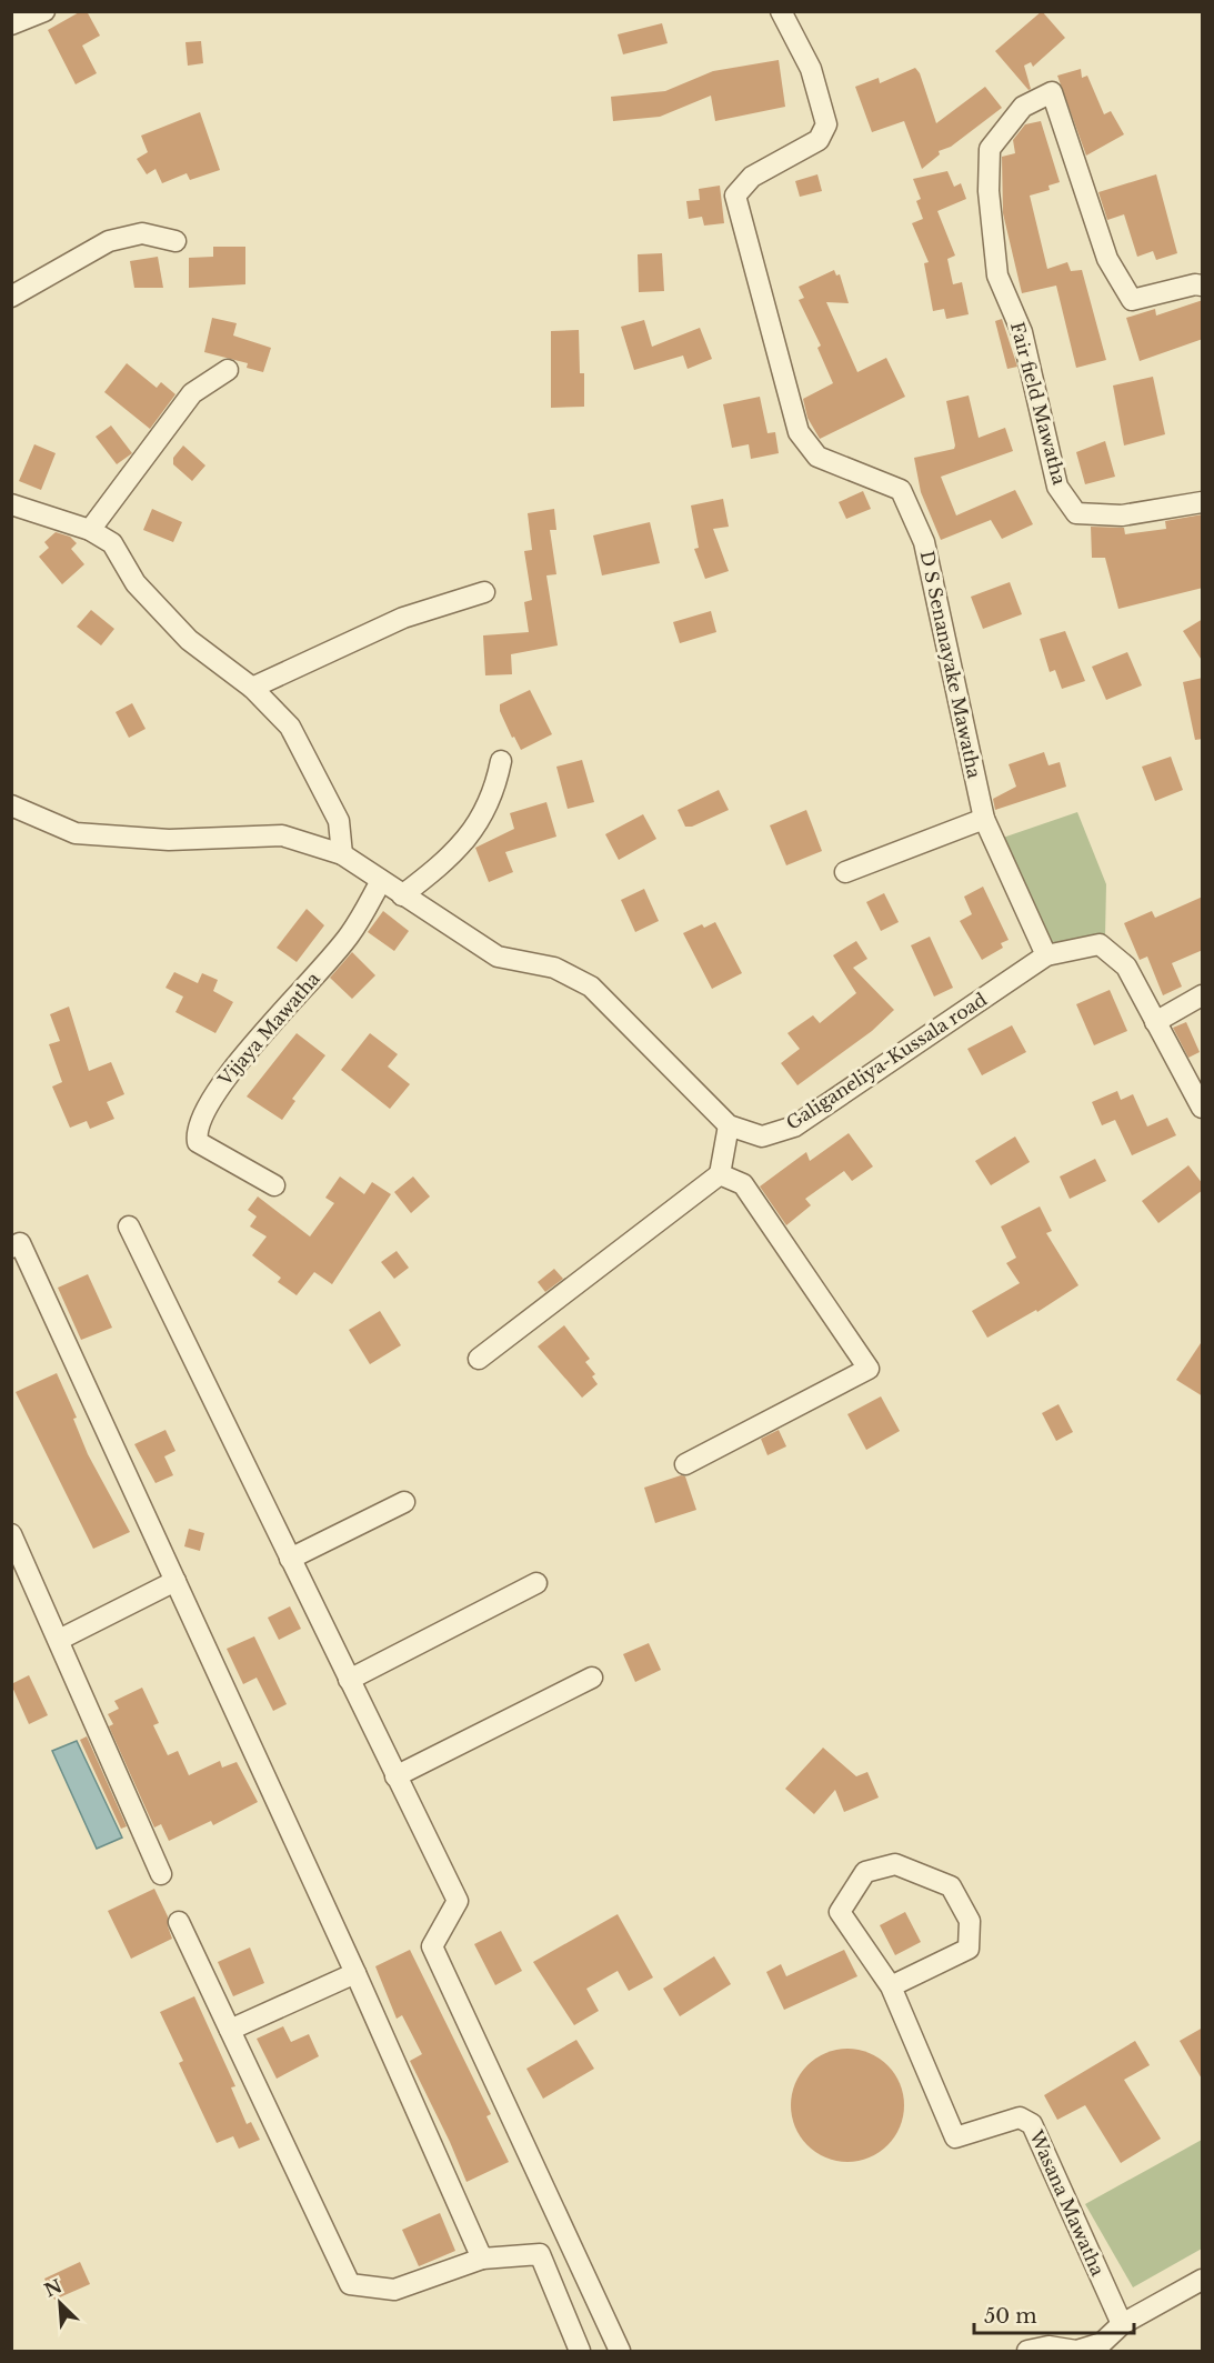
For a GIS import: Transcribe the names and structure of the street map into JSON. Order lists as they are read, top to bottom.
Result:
{
  "streets": {
    "street": [
      "Fair field Mawatha",
      "D S Senanayake Mawatha",
      "Vijaya Mawatha",
      "Galiganeliya-Kussala road",
      "Wasana Mawatha"
    ]
  },
  "crossings": [
    ["D S Senanayake Mawatha", "Galiganeliya-Kussala road"],
    ["Vijaya Mawatha", "Galiganeliya-Kussala road"]
  ],
  "scale_bar": "50 m",
  "north": "top left"
}
